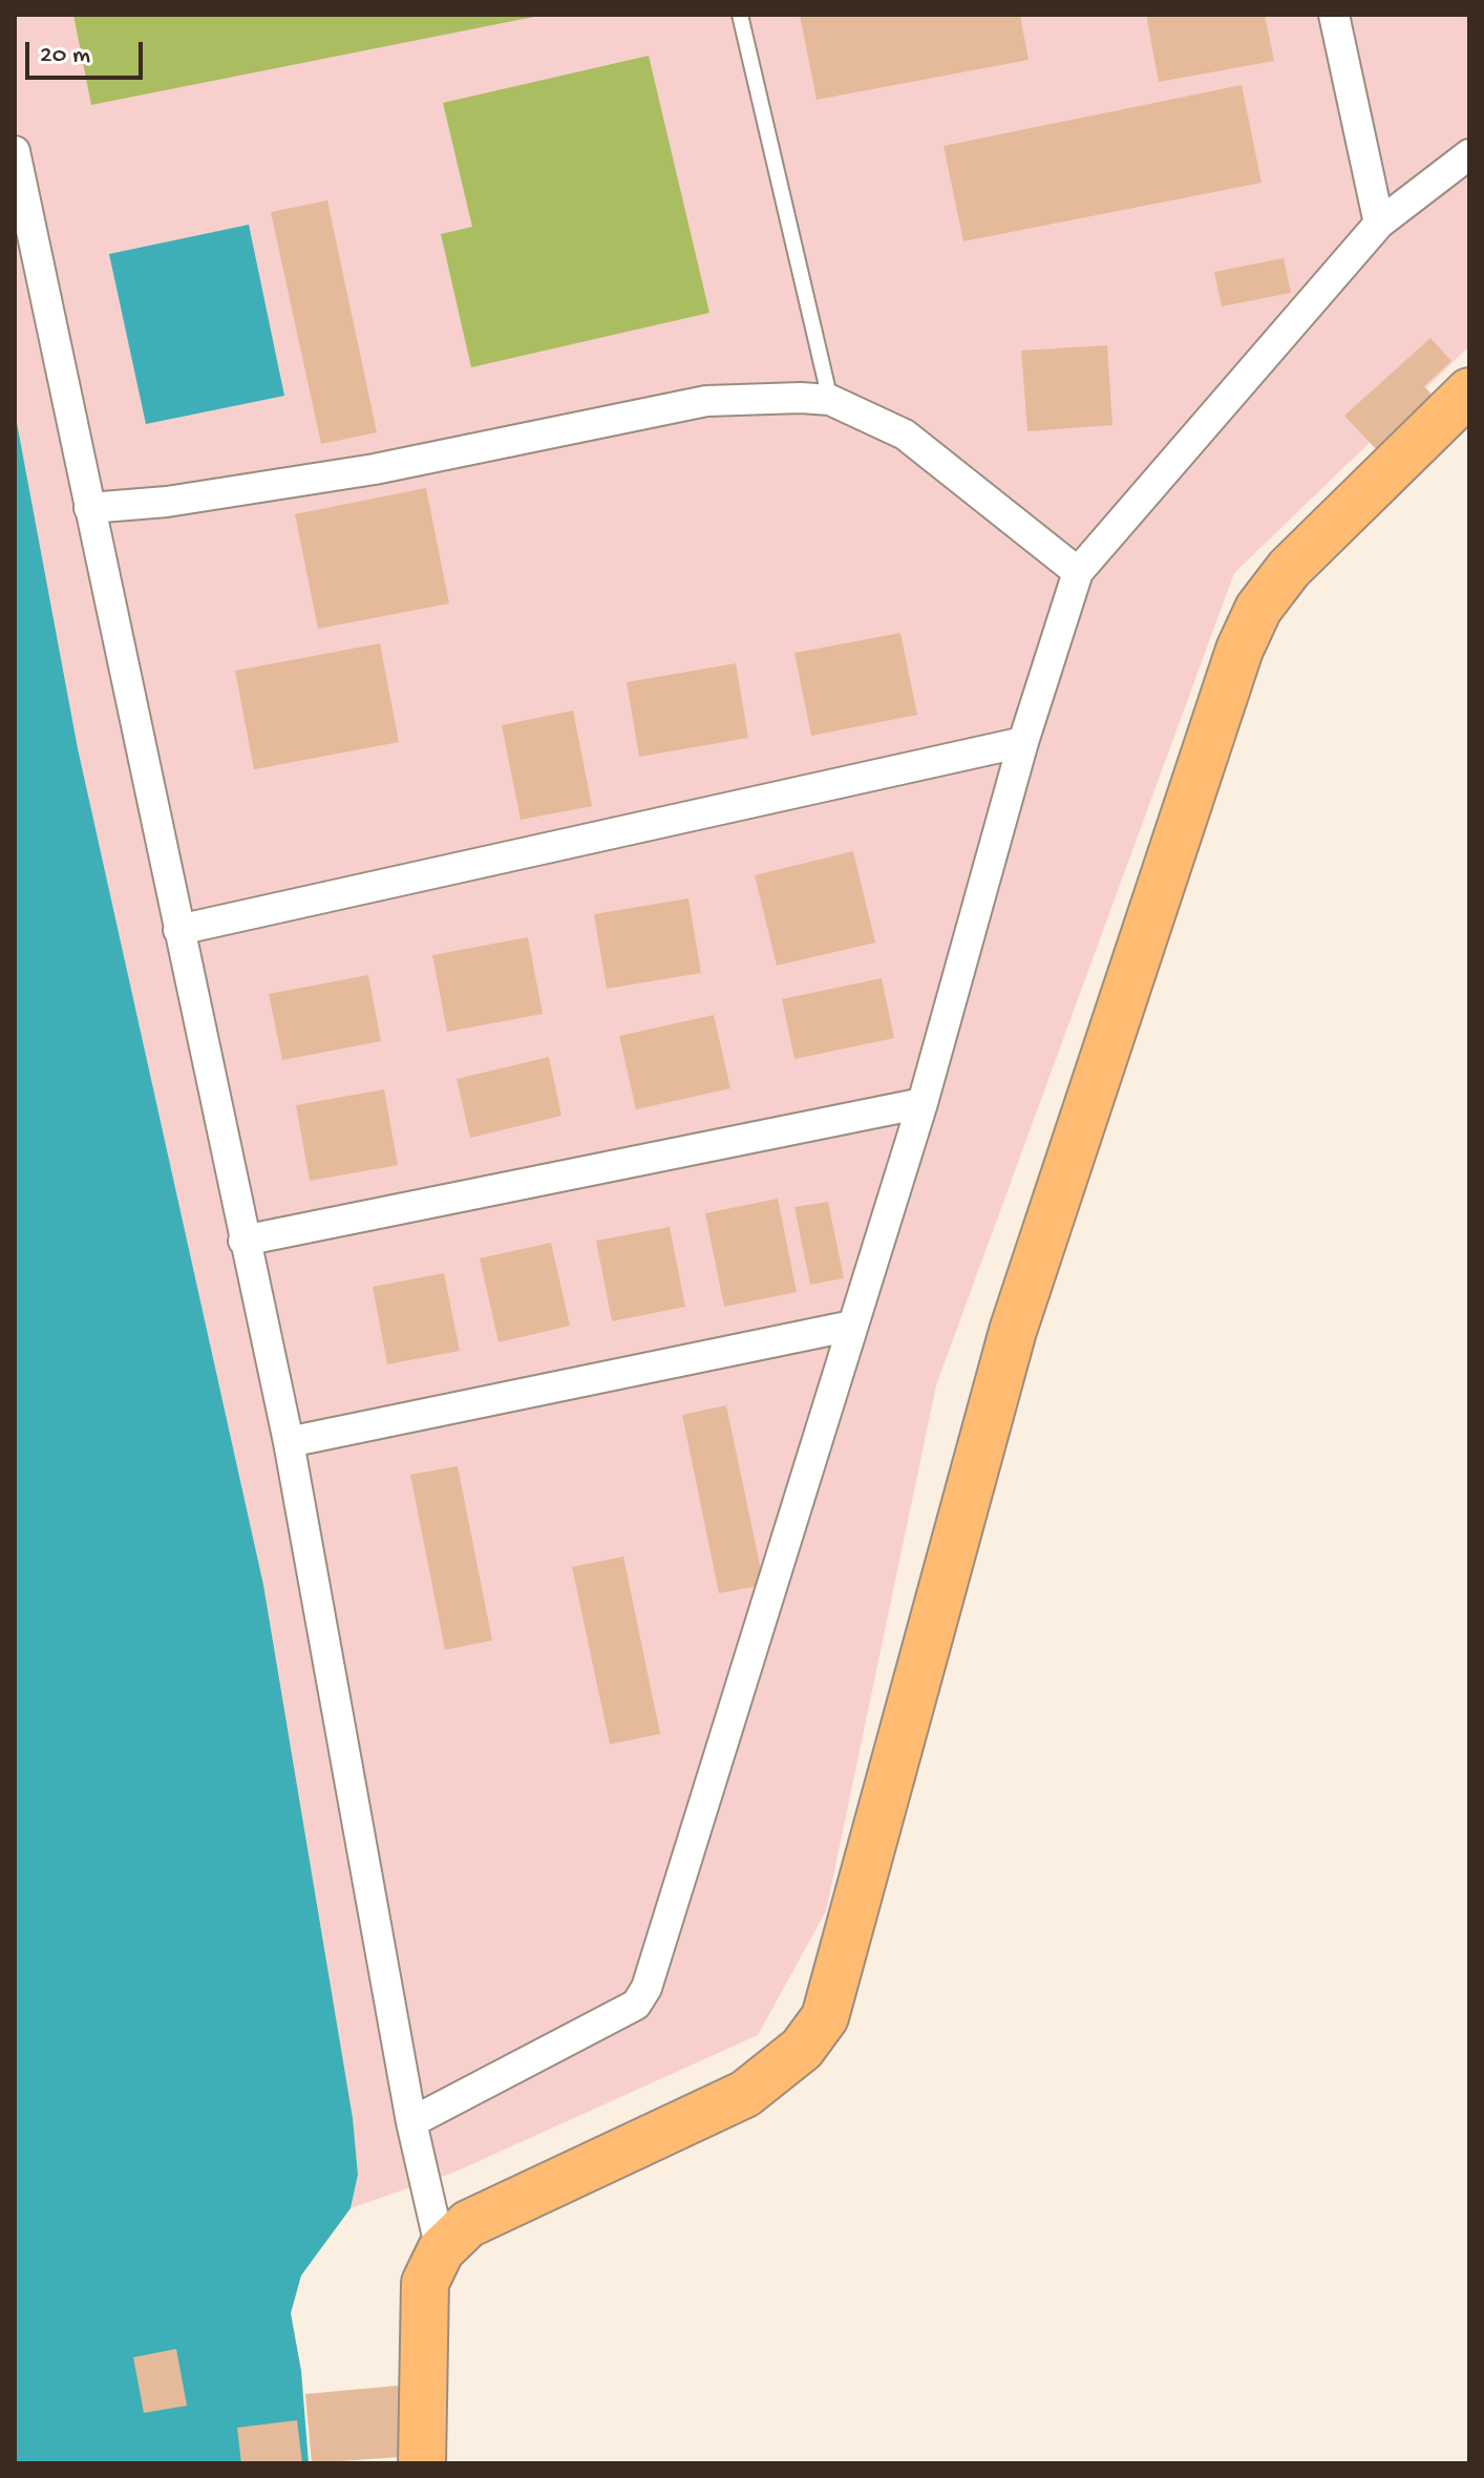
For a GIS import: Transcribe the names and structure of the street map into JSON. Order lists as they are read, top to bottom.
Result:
{
  "scale_bar": "20 m"
}
